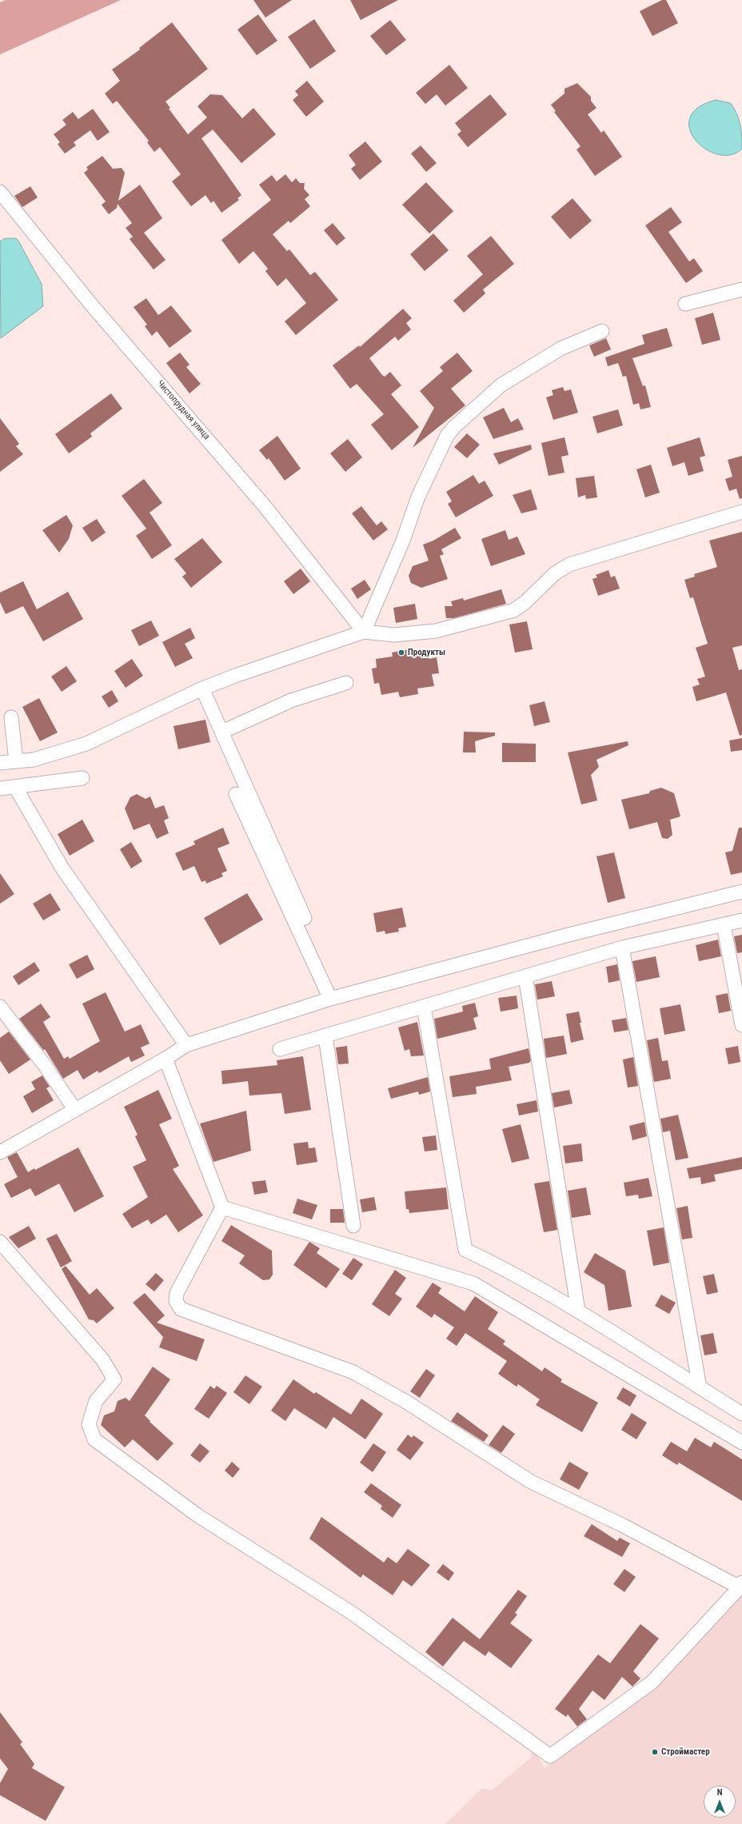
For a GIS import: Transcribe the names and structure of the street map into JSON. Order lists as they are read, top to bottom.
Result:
{
  "streets": {
    "street": ["Чистопрудная улица"]
  },
  "places": ["Продукты", "Строймастер"],
  "north": "top"
}
